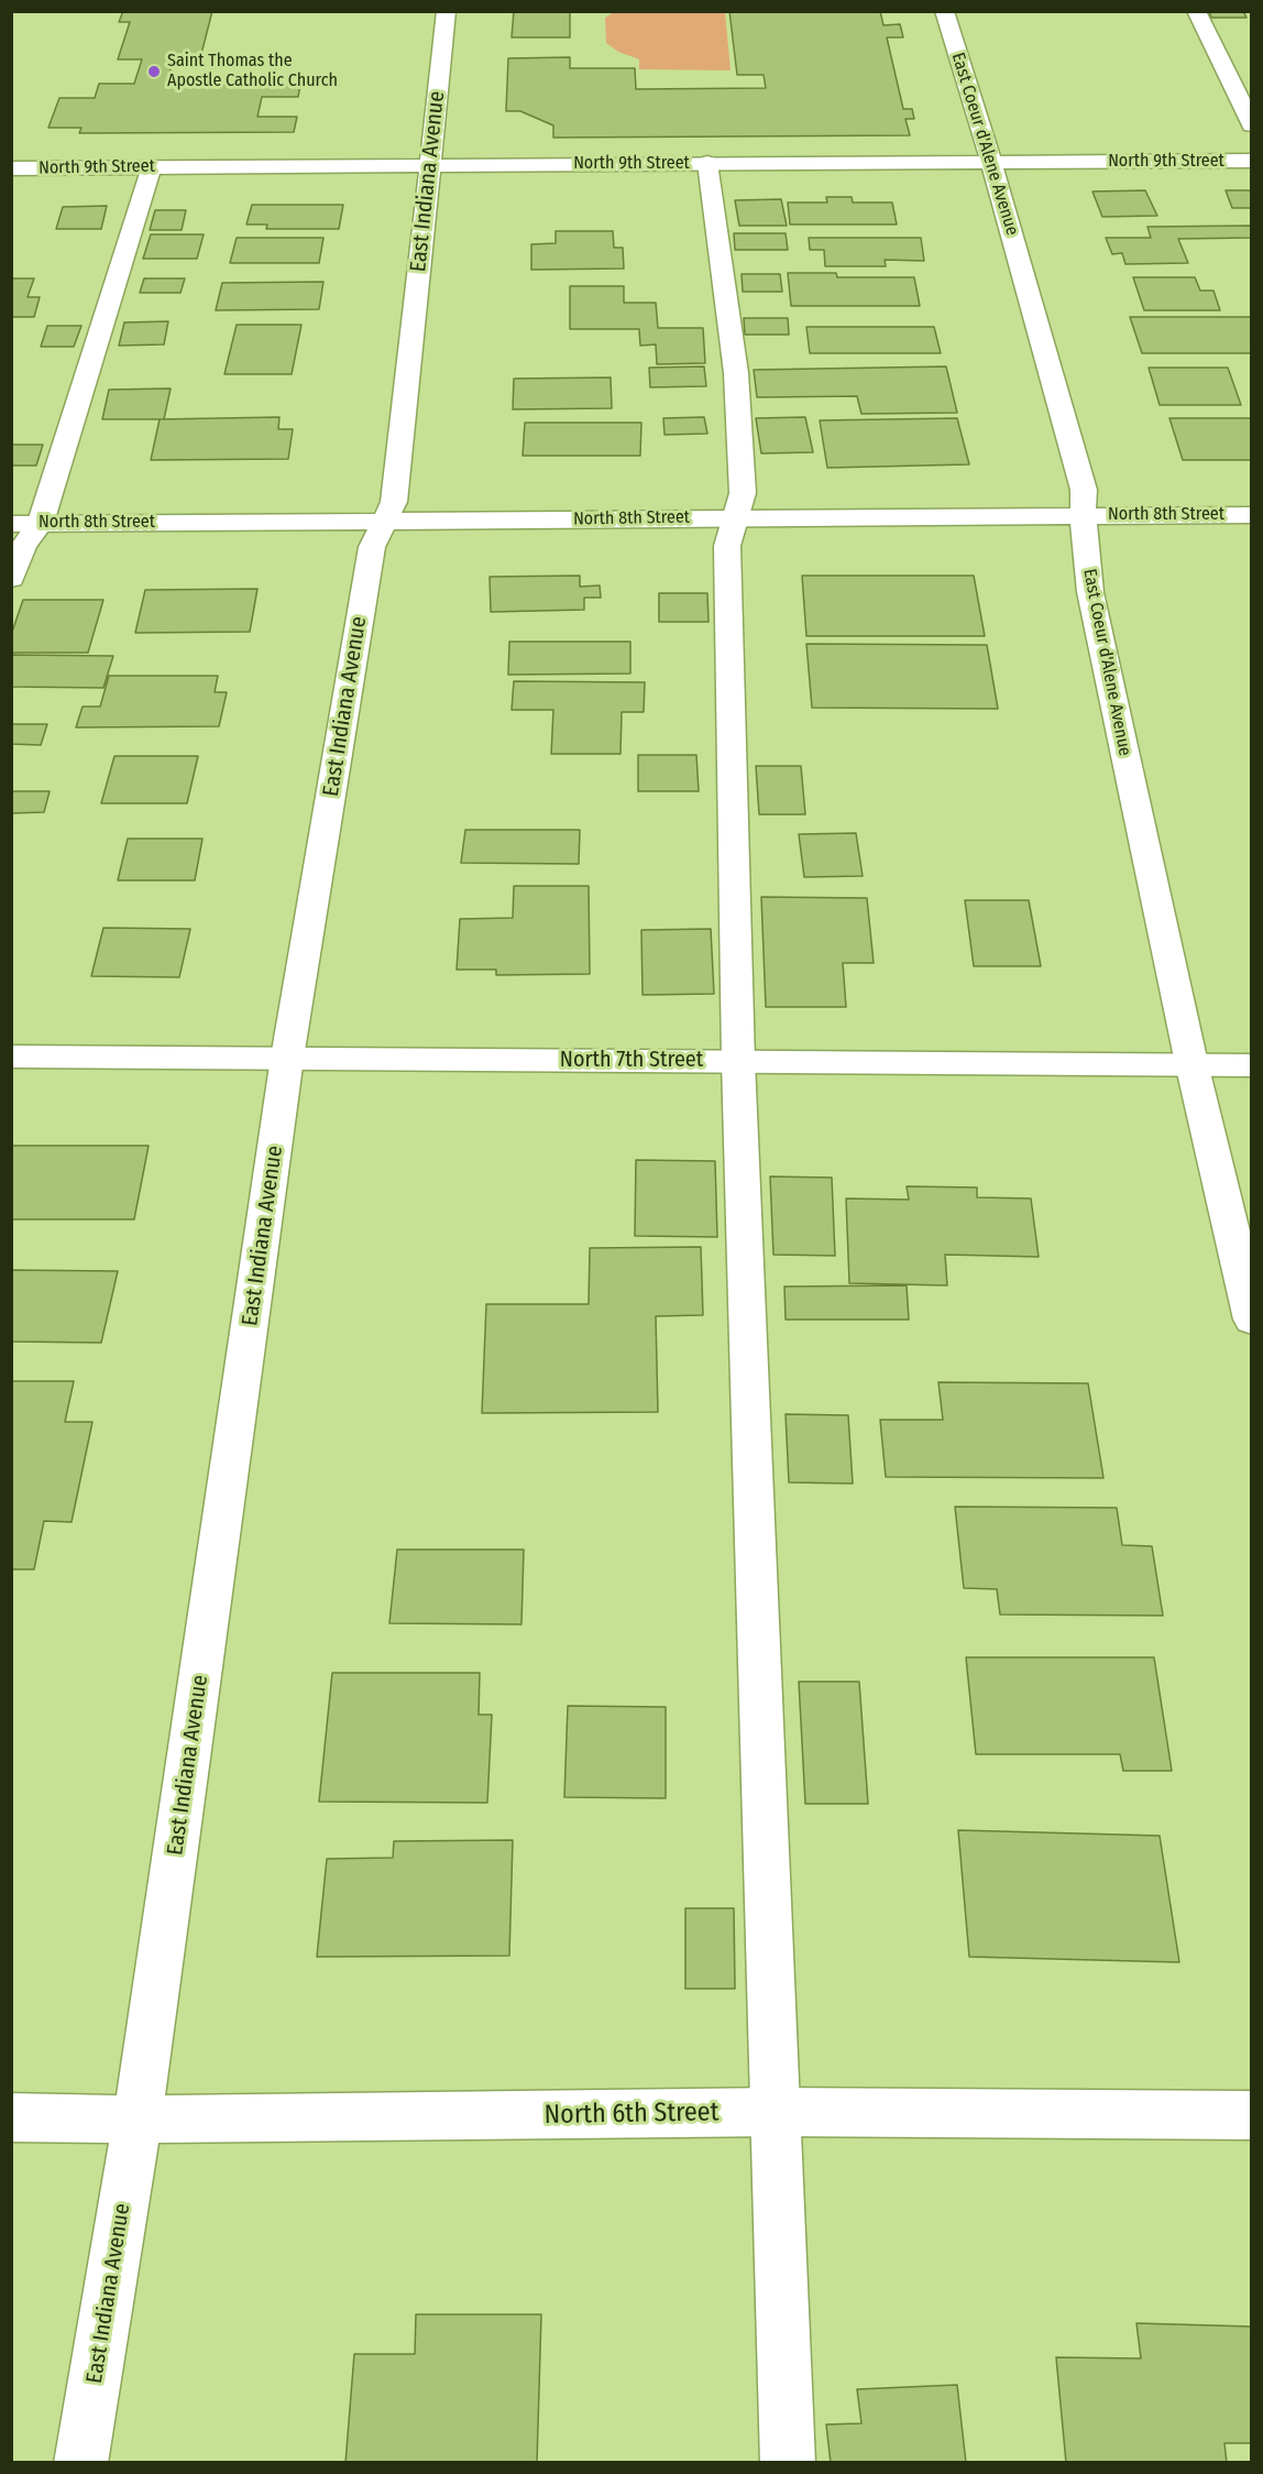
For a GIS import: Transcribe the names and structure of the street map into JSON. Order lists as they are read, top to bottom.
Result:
{
  "streets": {
    "street": [
      "East Coeur d'Alene Avenue",
      "North 9th Street",
      "East Indiana Avenue",
      "North 8th Street",
      "North 7th Street",
      "North 6th Street"
    ]
  },
  "crossings": [
    ["East Coeur d'Alene Avenue", "North 9th Street"],
    ["East Coeur d'Alene Avenue", "North 8th Street"],
    ["East Coeur d'Alene Avenue", "North 7th Street"],
    ["North 9th Street", "East Indiana Avenue"],
    ["East Indiana Avenue", "North 8th Street"],
    ["East Indiana Avenue", "North 7th Street"],
    ["East Indiana Avenue", "North 6th Street"]
  ],
  "places": ["Saint Thomas the Apostle Catholic Church"]
}
